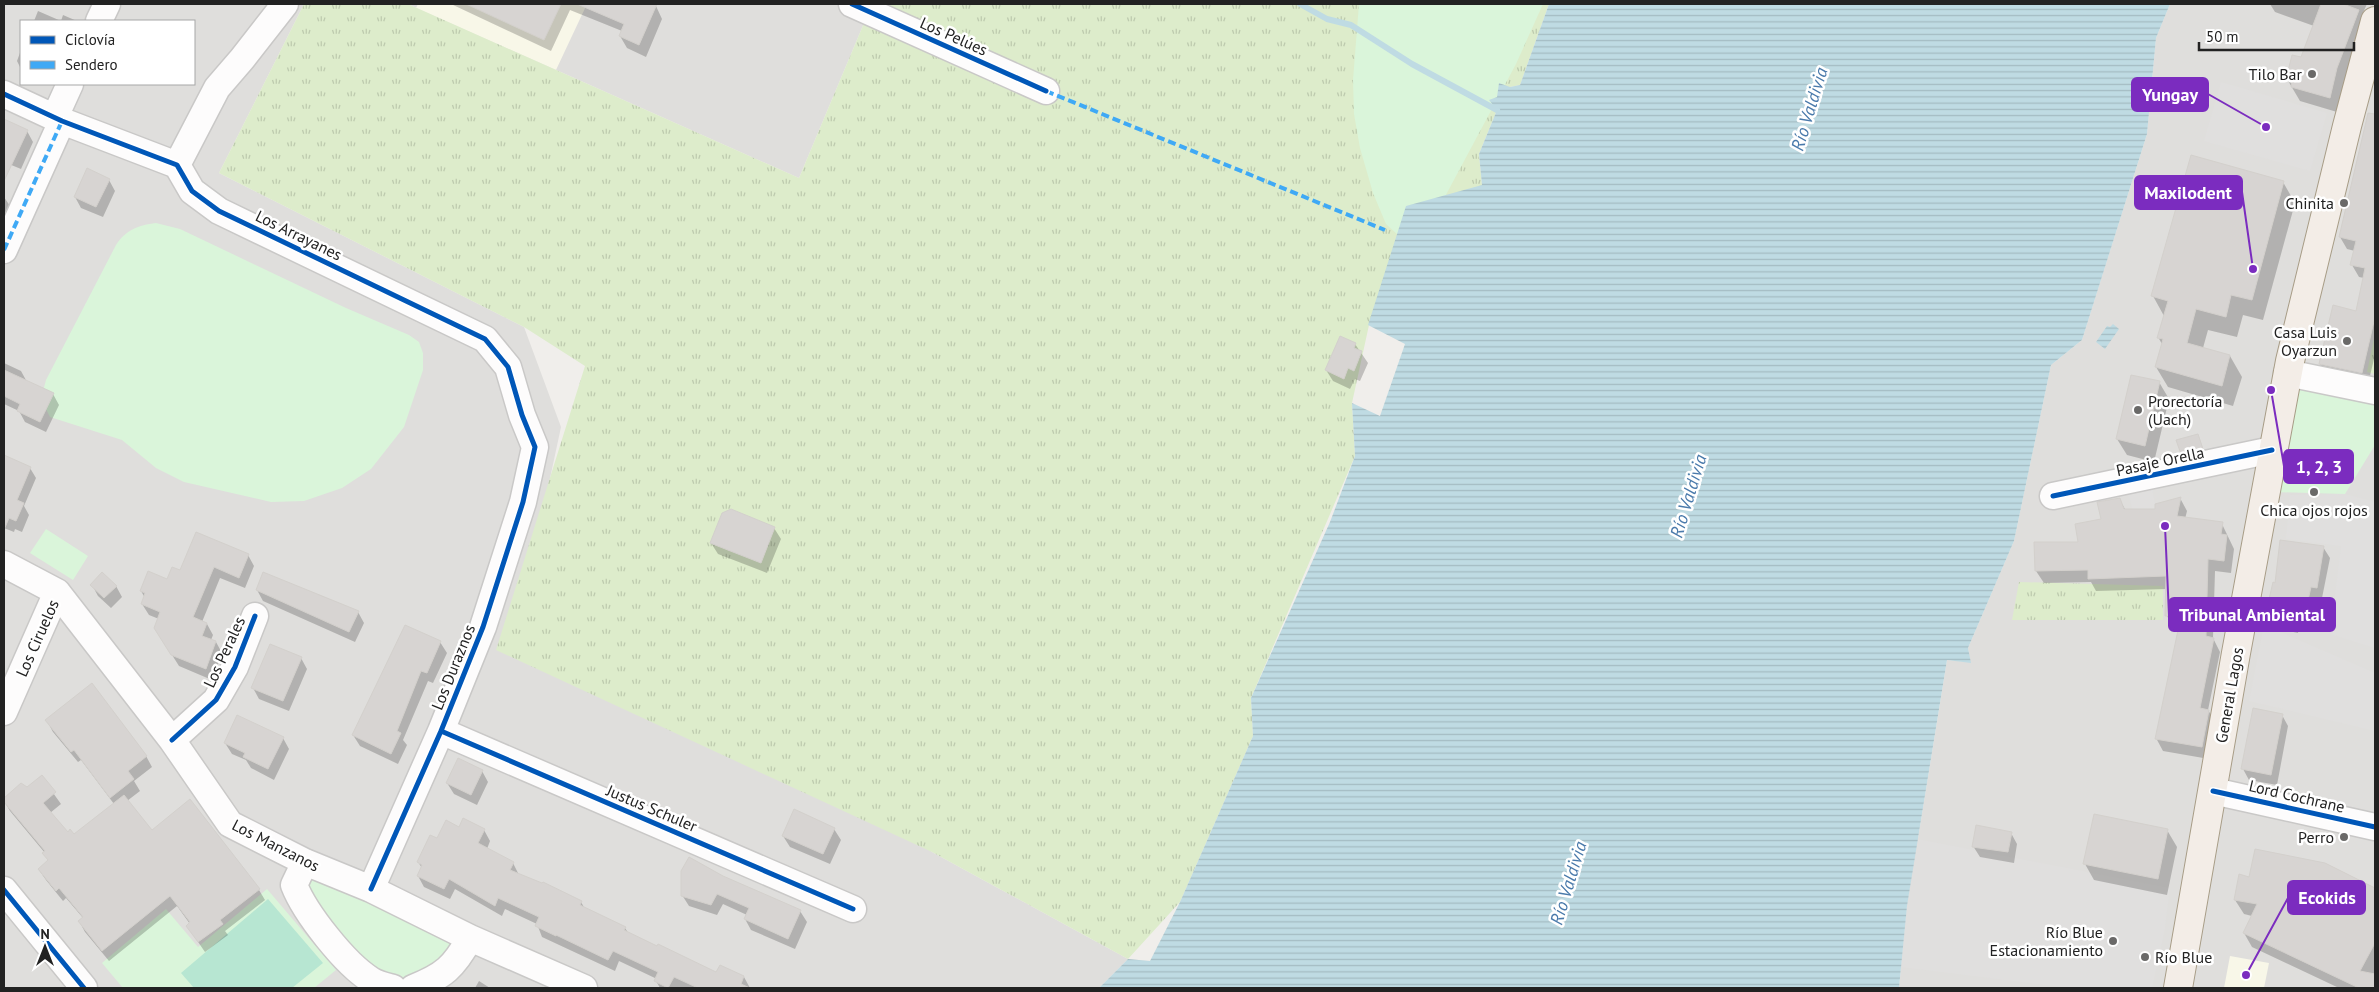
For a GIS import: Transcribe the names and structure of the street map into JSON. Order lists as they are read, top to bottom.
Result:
{
  "streets": {
    "main road": ["General Lagos"],
    "street": [
      "Los Pelúes",
      "Los Arrayanes",
      "Pasaje Orella",
      "Los Ciruelos",
      "Los Perales",
      "Los Duraznos",
      "Lord Cochrane",
      "Justus Schuler",
      "Los Manzanos"
    ]
  },
  "crossings": [
    ["Los Arrayanes", "Los Duraznos"],
    ["Pasaje Orella", "General Lagos"],
    ["Los Ciruelos", "Los Manzanos"],
    ["Los Perales", "Los Manzanos"],
    ["Los Duraznos", "Justus Schuler"],
    ["Los Duraznos", "Los Manzanos"],
    ["General Lagos", "Lord Cochrane"]
  ],
  "water": ["Río Valdivia"],
  "places": [
    "Tilo Bar",
    "Yungay",
    "Chinita",
    "Maxilodent",
    "Casa Luis Oyarzun",
    "1, 2, 3",
    "Prorectoría (Uach)",
    "Chica ojos rojos",
    "Tribunal Ambiental",
    "Perro",
    "Río Blue Estacionamiento",
    "Río Blue",
    "Ecokids"
  ],
  "legend": ["Ciclovía", "Sendero"],
  "scale_bar": "50 m",
  "north": "top"
}
